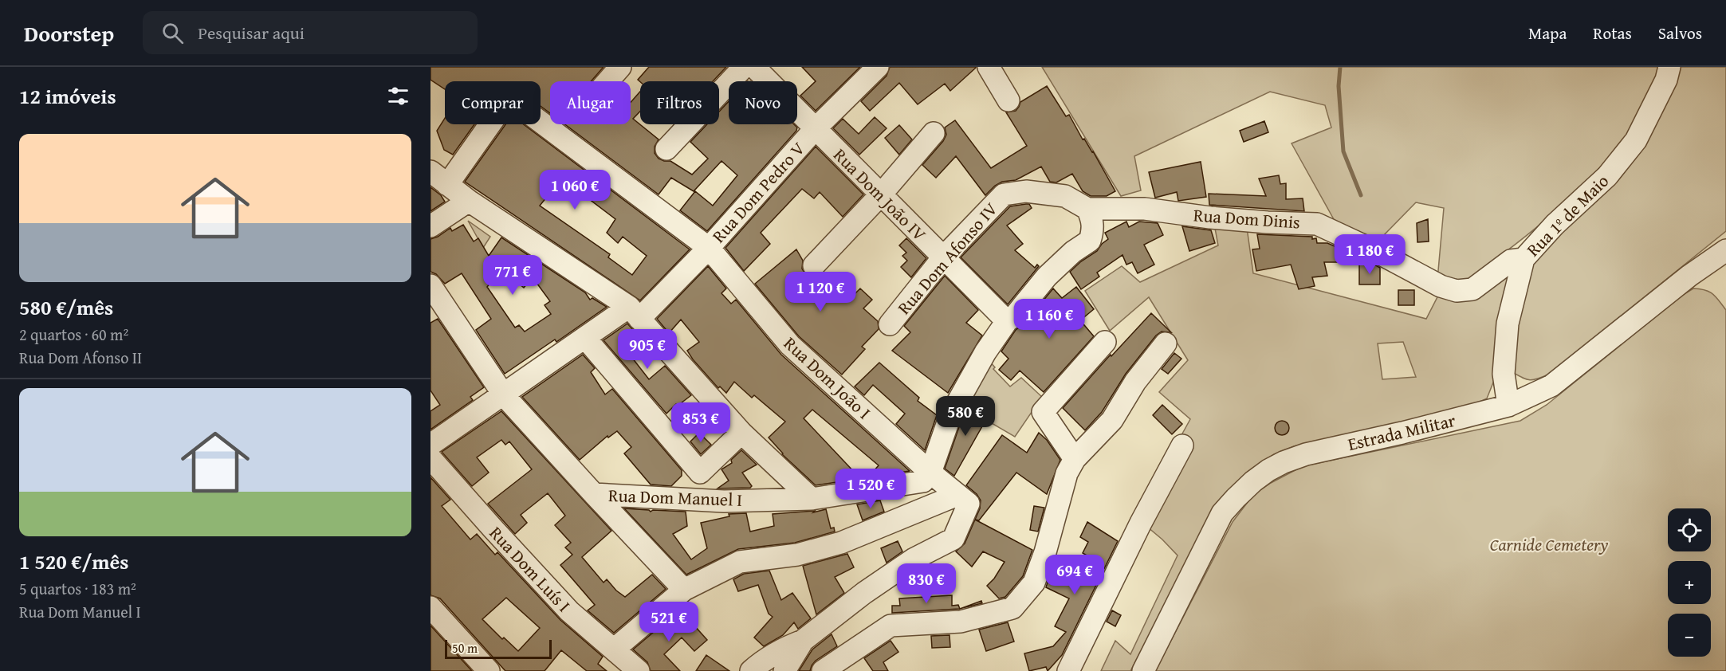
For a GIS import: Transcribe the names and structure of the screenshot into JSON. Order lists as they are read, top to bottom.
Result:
{
  "streets": {
    "street": [
      "Rua Dom Pedro V",
      "Rua Dom João IV",
      "Rua 1º de Maio",
      "Rua Dom Dinis",
      "Rua Dom Afonso IV",
      "Rua Dom João I",
      "Estrada Militar",
      "Rua Dom Manuel I",
      "Rua Dom Luís I"
    ]
  },
  "crossings": [
    ["Rua Dom Pedro V", "Rua Dom João IV"],
    ["Rua Dom Pedro V", "Rua Dom João I"],
    ["Rua Dom Pedro V", "Rua Dom Manuel I"],
    ["Rua Dom João IV", "Rua Dom Afonso IV"],
    ["Rua 1º de Maio", "Rua Dom Dinis"],
    ["Rua 1º de Maio", "Estrada Militar"],
    ["Rua Dom Dinis", "Rua Dom Afonso IV"],
    ["Rua Dom João I", "Rua Dom Manuel I"]
  ],
  "parks": ["Carnide Cemetery"],
  "scale_bar": "50 m",
  "page": {
    "header": "Doorstep",
    "search": "Pesquisar aqui",
    "nav": ["Mapa", "Rotas", "Salvos"],
    "heading": "12 imóveis",
    "chip": [
      "Comprar",
      "Alugar",
      "Filtros",
      "Novo"
    ],
    "list": [
      {
        "name": "580 €/mês",
        "note": "2 quartos · 60 m² · Rua Dom Afonso II"
      },
      {
        "name": "1 520 €/mês",
        "note": "5 quartos · 183 m² · Rua Dom Manuel I"
      }
    ],
    "price": [
      "1 060 €",
      "1 180 €",
      "771 €",
      "1 120 €",
      "1 160 €",
      "905 €",
      "580 €",
      "853 €",
      "1 520 €",
      "694 €",
      "830 €",
      "521 €"
    ],
    "map_buttons": ["+", "−"],
    "scale": "50 m"
  }
}
